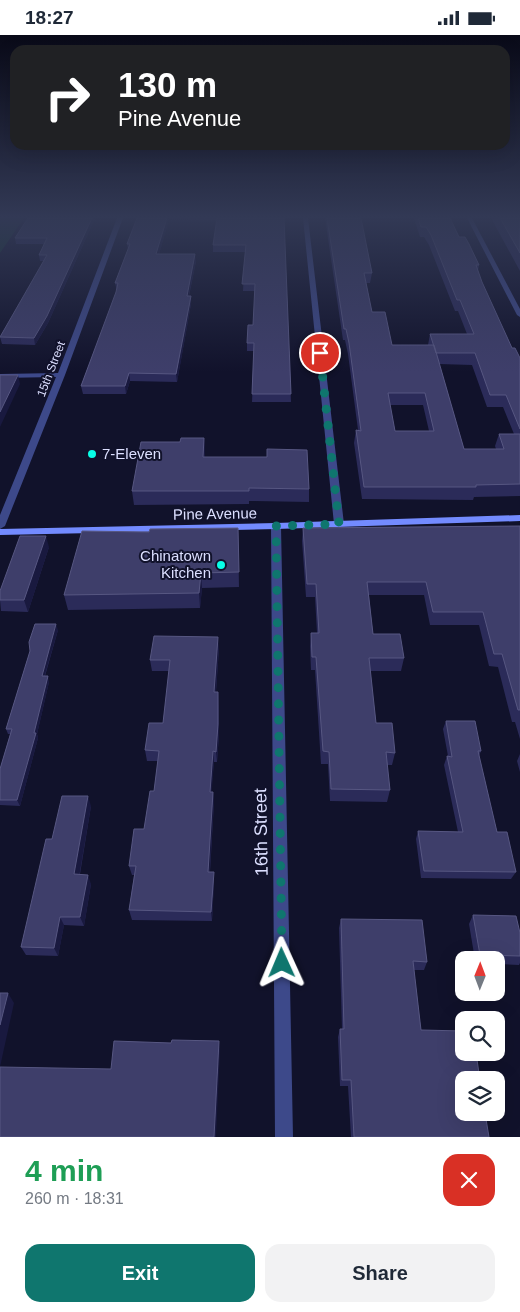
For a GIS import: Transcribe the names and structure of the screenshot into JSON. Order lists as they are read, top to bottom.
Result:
{
  "streets": {
    "main road": ["Pine Avenue"],
    "street": ["15th Street", "16th Street"]
  },
  "crossings": [
    ["Pine Avenue", "16th Street"]
  ],
  "places": ["7-Eleven", "Chinatown Kitchen"],
  "north": "top",
  "page": {
    "status": "18:27",
    "turn": ["130 m", "Pine Avenue"],
    "heading": ["4 min", "260 m · 18:31"],
    "buttons": ["Exit", "Share"]
  }
}
